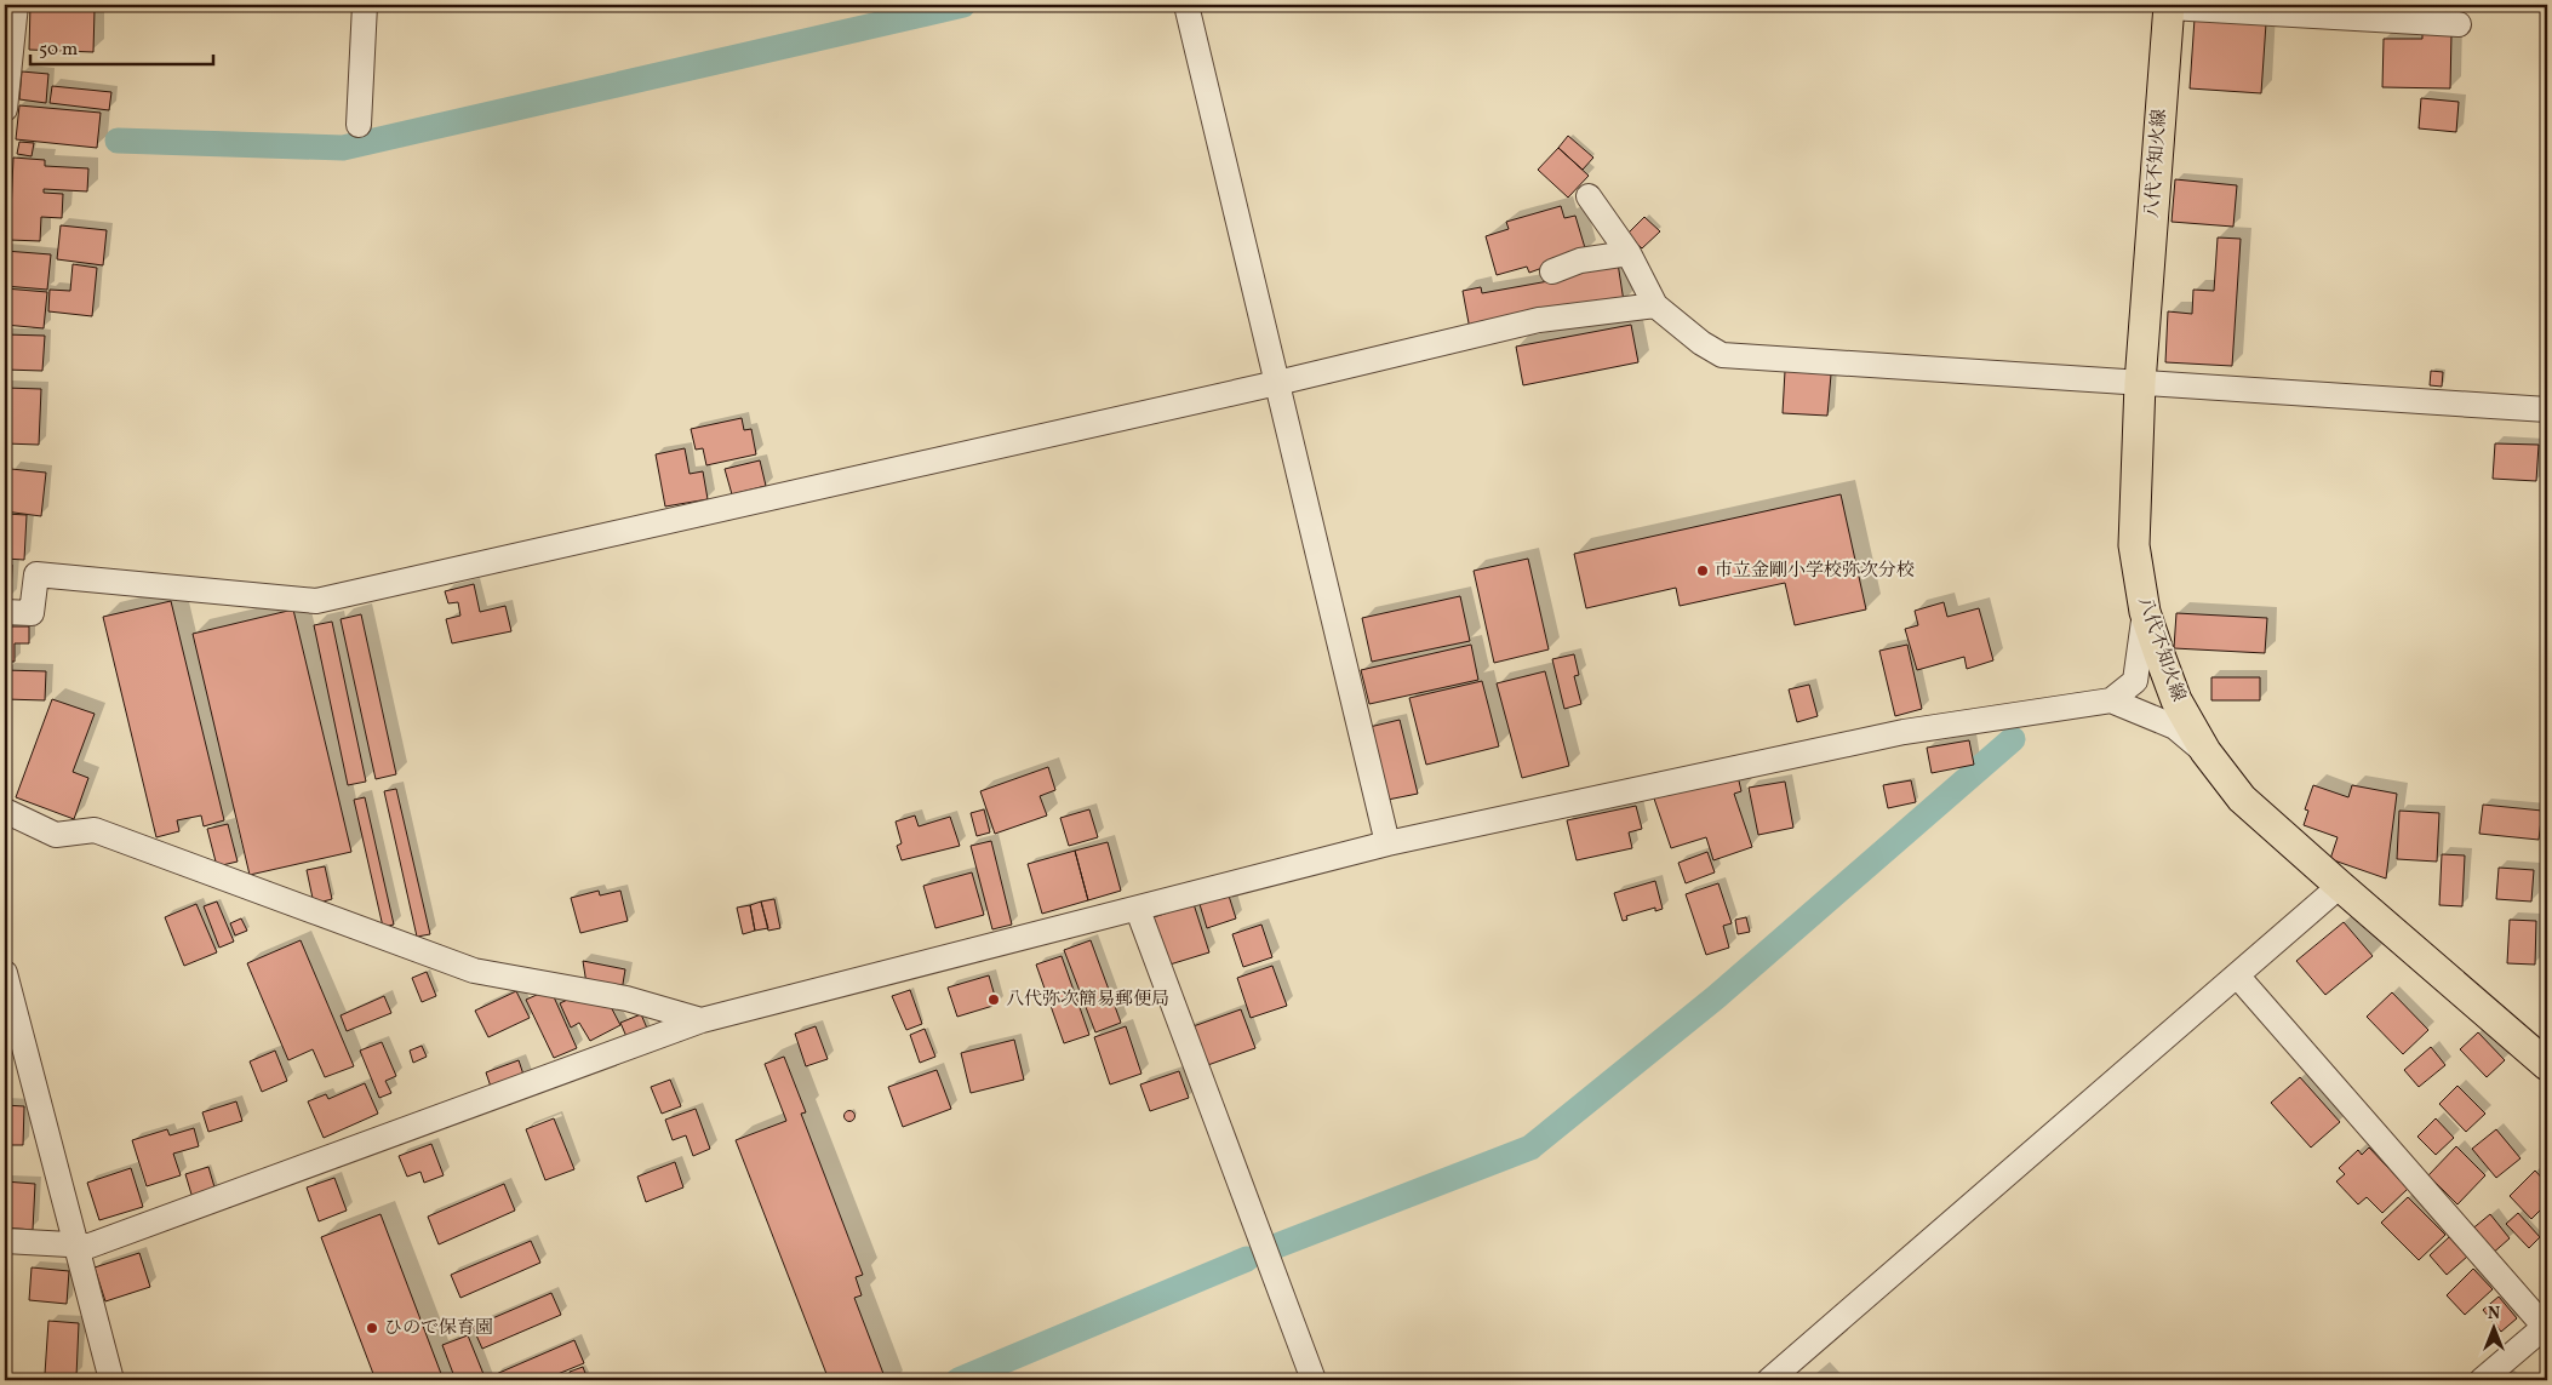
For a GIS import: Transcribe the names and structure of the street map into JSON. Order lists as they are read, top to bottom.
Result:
{
  "streets": {
    "main road": ["八代不知火線"]
  },
  "places": ["市立金剛小学校弥次分校", "八代弥次簡易郵便局", "ひので保育園"],
  "scale_bar": "50 m",
  "north": "top"
}
